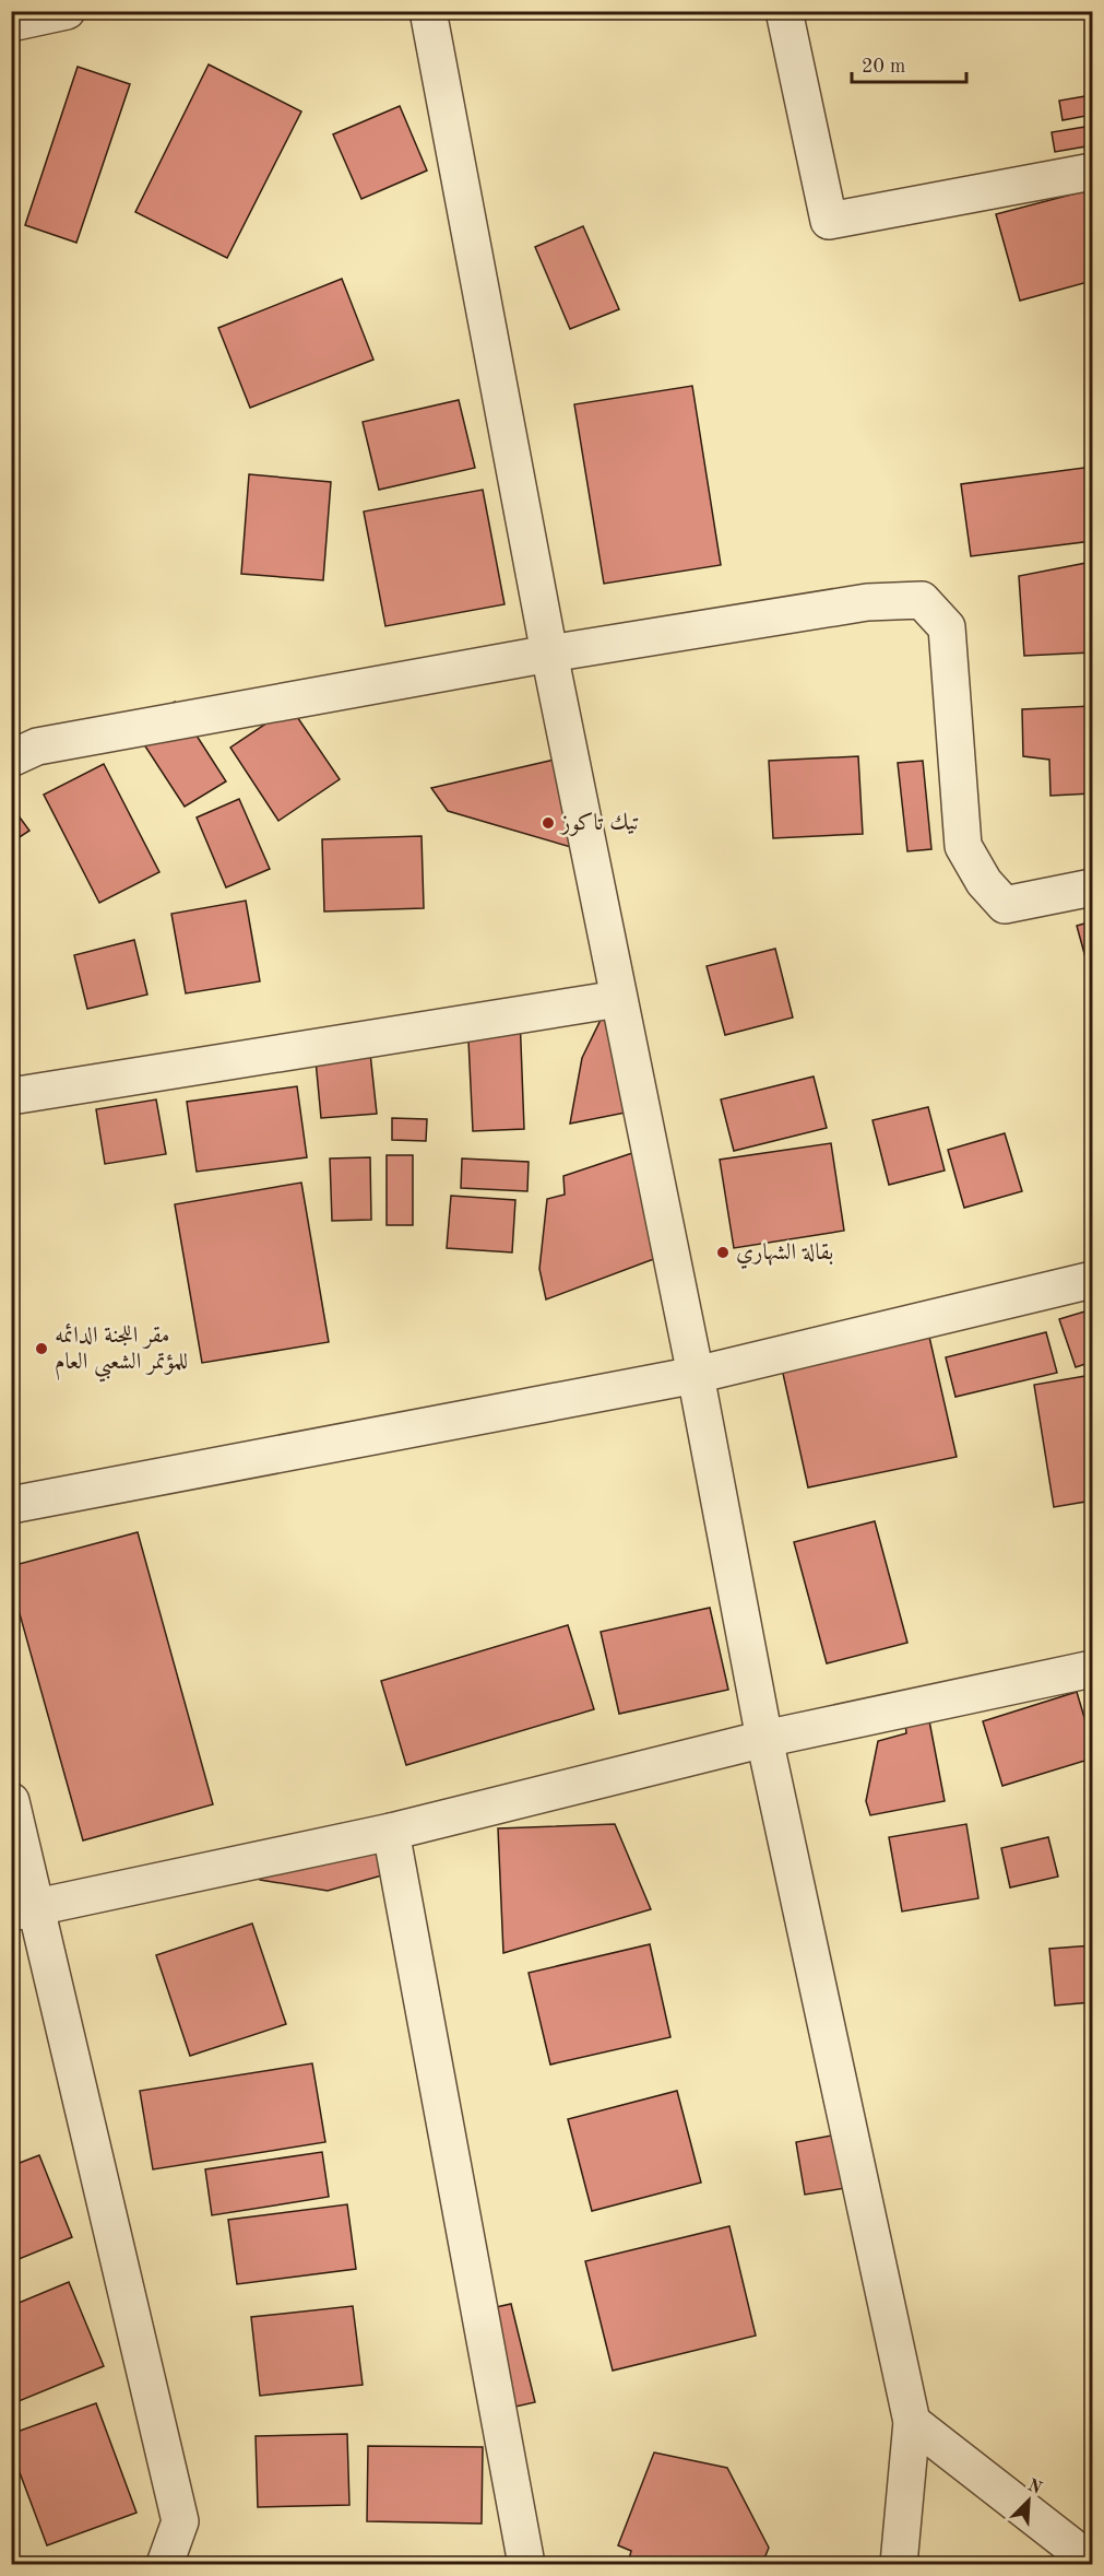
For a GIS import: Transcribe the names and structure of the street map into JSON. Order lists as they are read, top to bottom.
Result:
{
  "places": ["تيك تاكوز", "بقالة الشهاري", "مقر اللجنة الدائمه للمؤتمر الشعبي العام"],
  "scale_bar": "20 m",
  "north": "top right"
}
